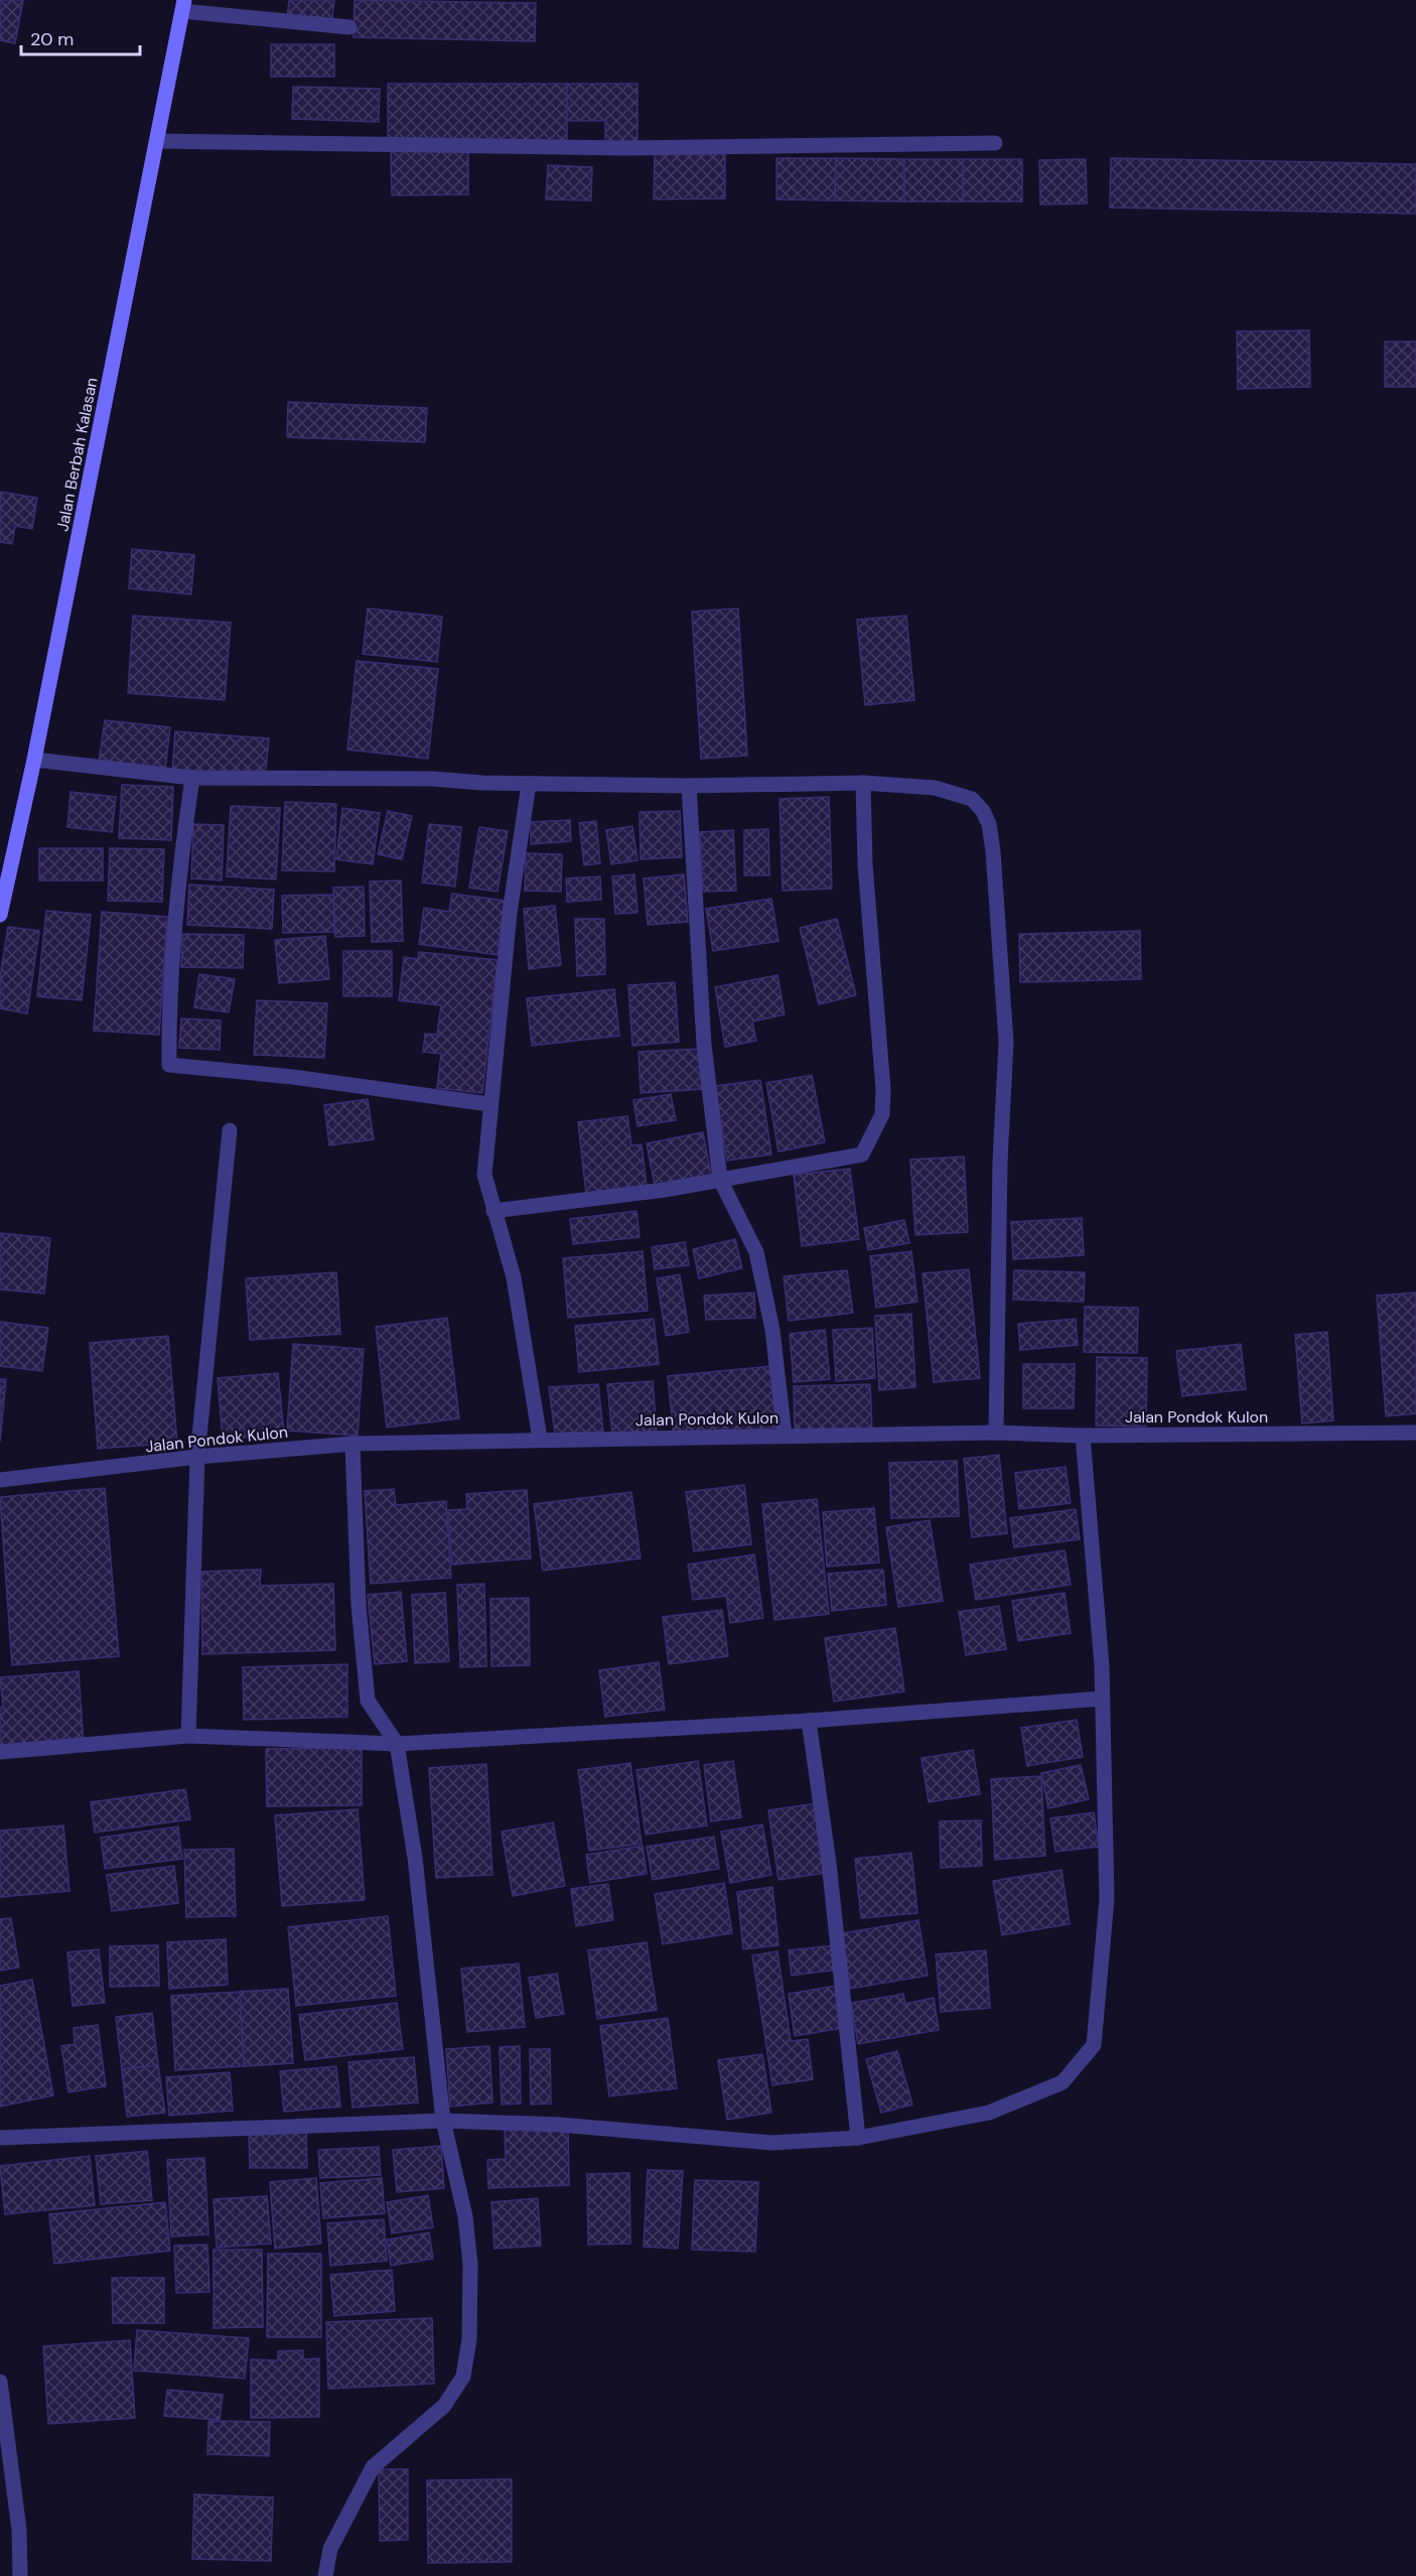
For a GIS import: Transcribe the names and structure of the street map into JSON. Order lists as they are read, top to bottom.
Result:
{
  "streets": {
    "street": ["Jalan Berbah Kalasan", "Jalan Pondok Kulon"]
  },
  "scale_bar": "20 m"
}
